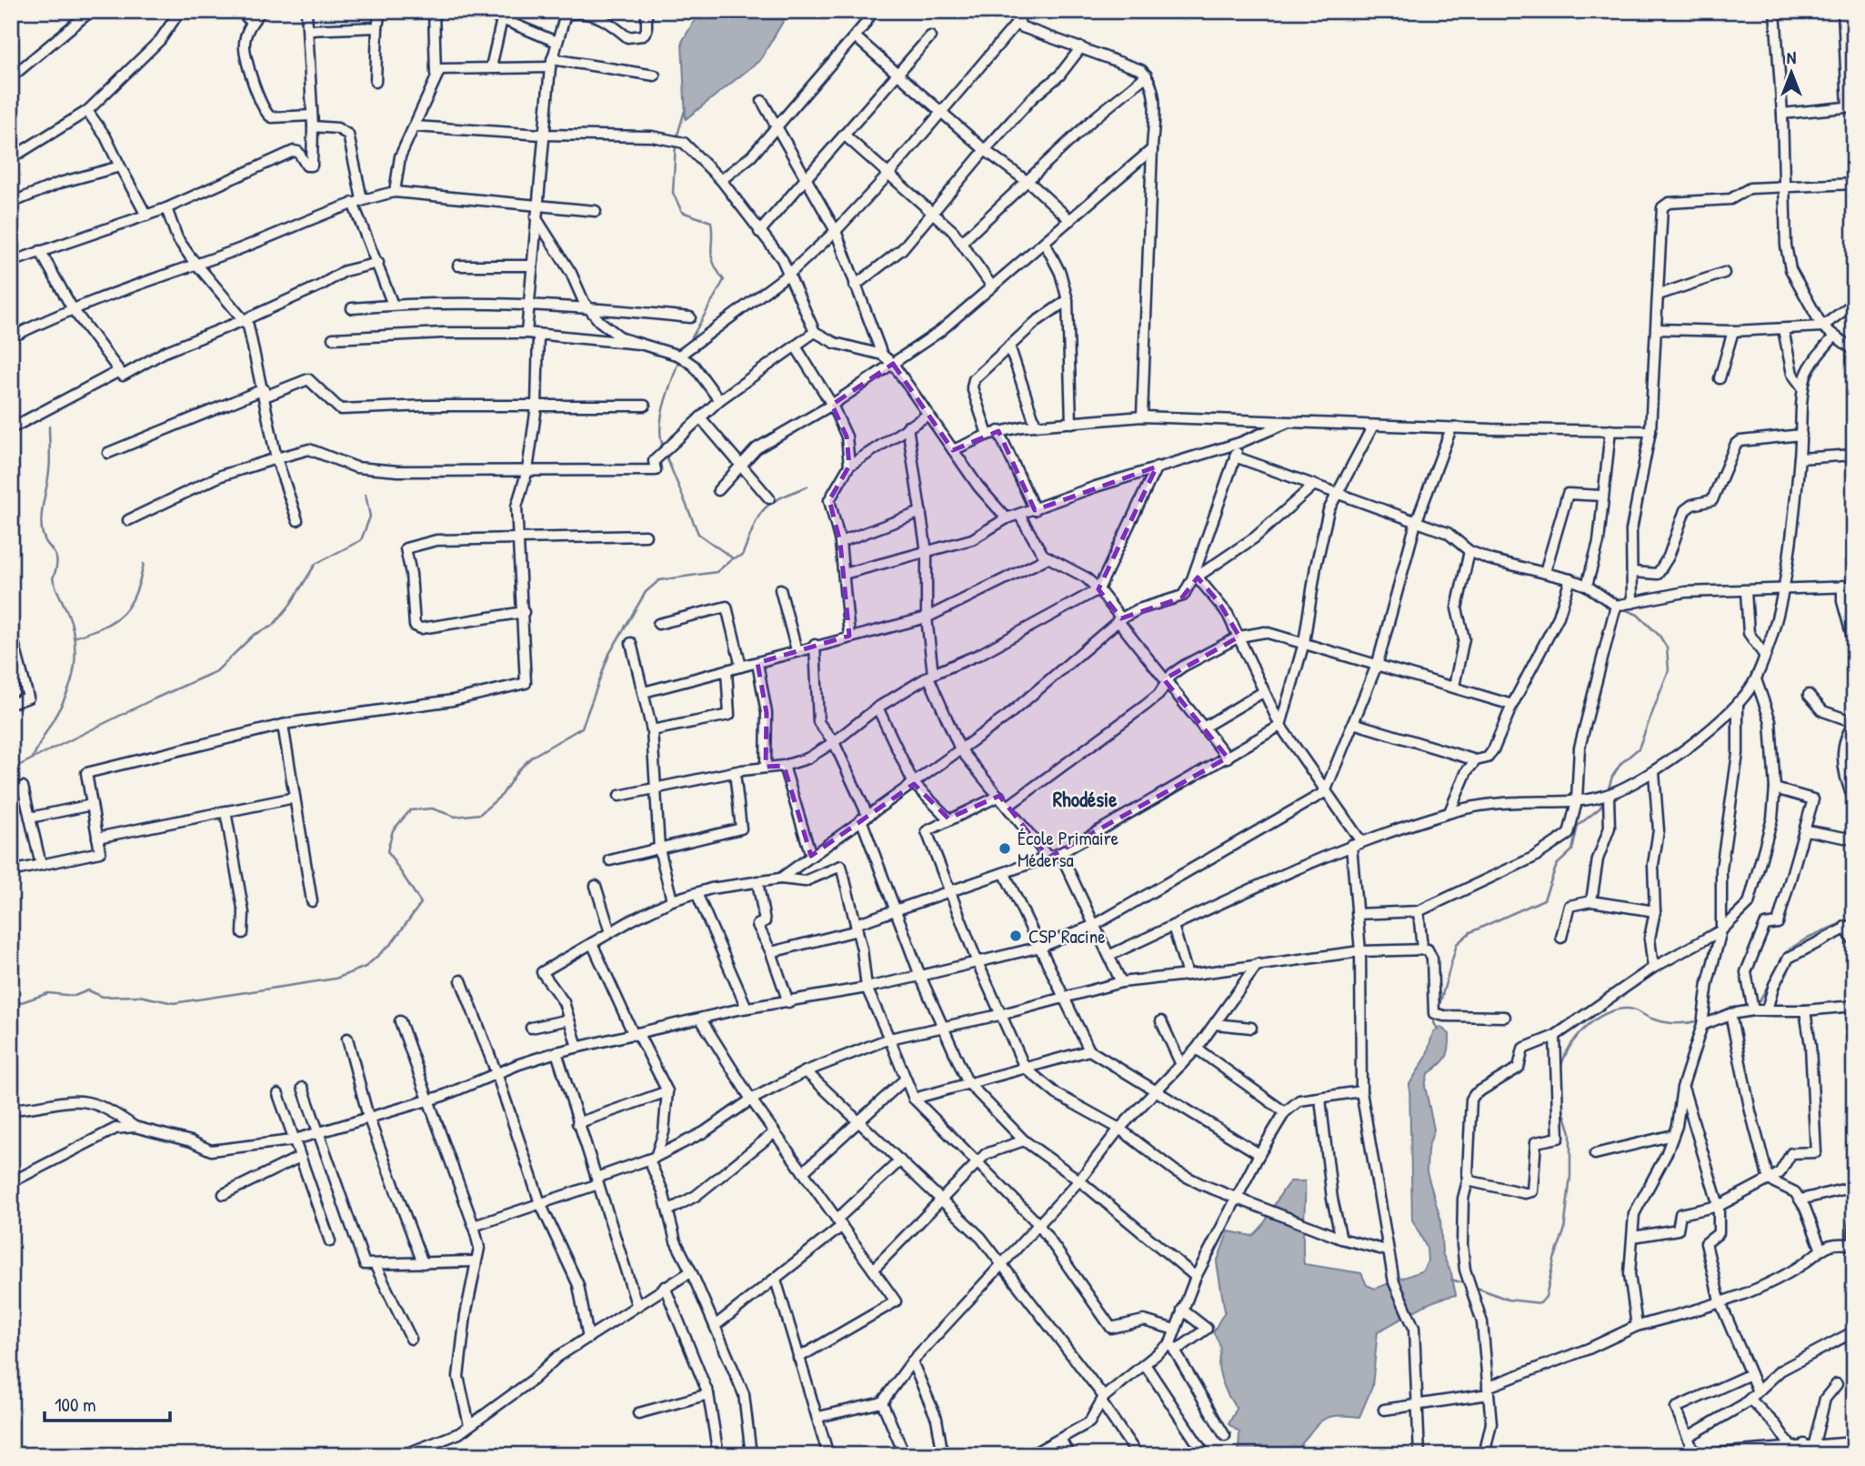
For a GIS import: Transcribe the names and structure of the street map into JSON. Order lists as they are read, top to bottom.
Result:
{
  "districts": ["Rhodésie"],
  "places": ["École Primaire Médersa", "CSP Racine"],
  "scale_bar": "100 m",
  "north": "top"
}
